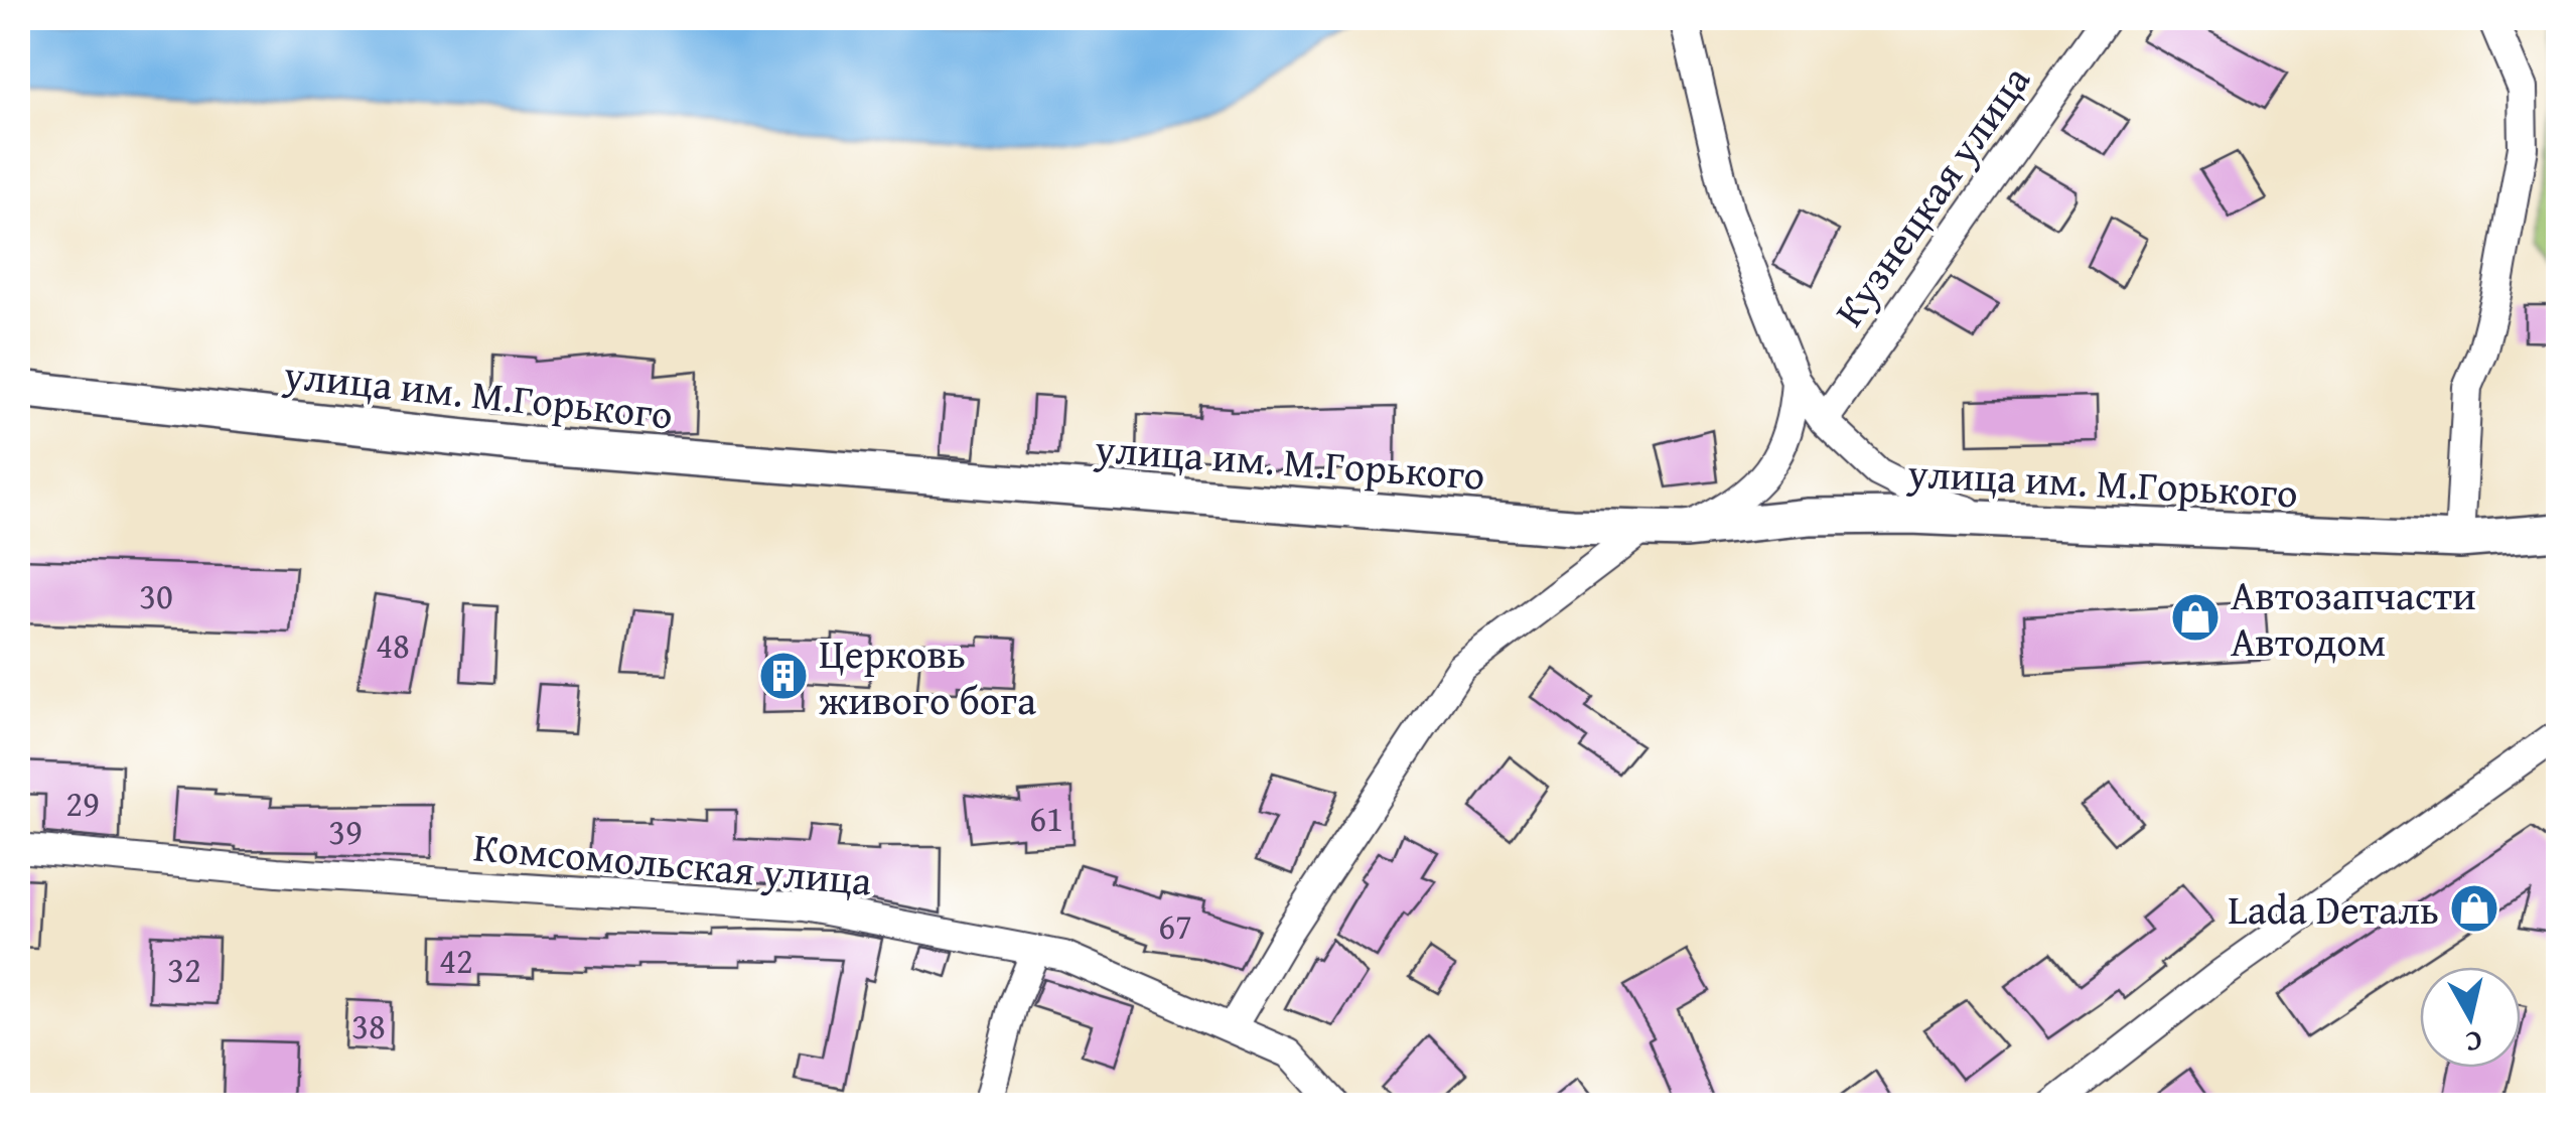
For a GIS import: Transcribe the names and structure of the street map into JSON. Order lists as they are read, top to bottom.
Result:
{
  "streets": {
    "main road": ["улица им. М.Горького"],
    "street": ["Кузнецкая улица", "Комсомольская улица"]
  },
  "places": {
    "shop": ["Автозапчасти Автодом", "Lada Dеталь"],
    "building": ["Церковь живого бога"]
  },
  "house_numbers": [
    "30",
    "48",
    "29",
    "61",
    "39",
    "67",
    "42",
    "32",
    "38"
  ],
  "north": "bottom"
}
